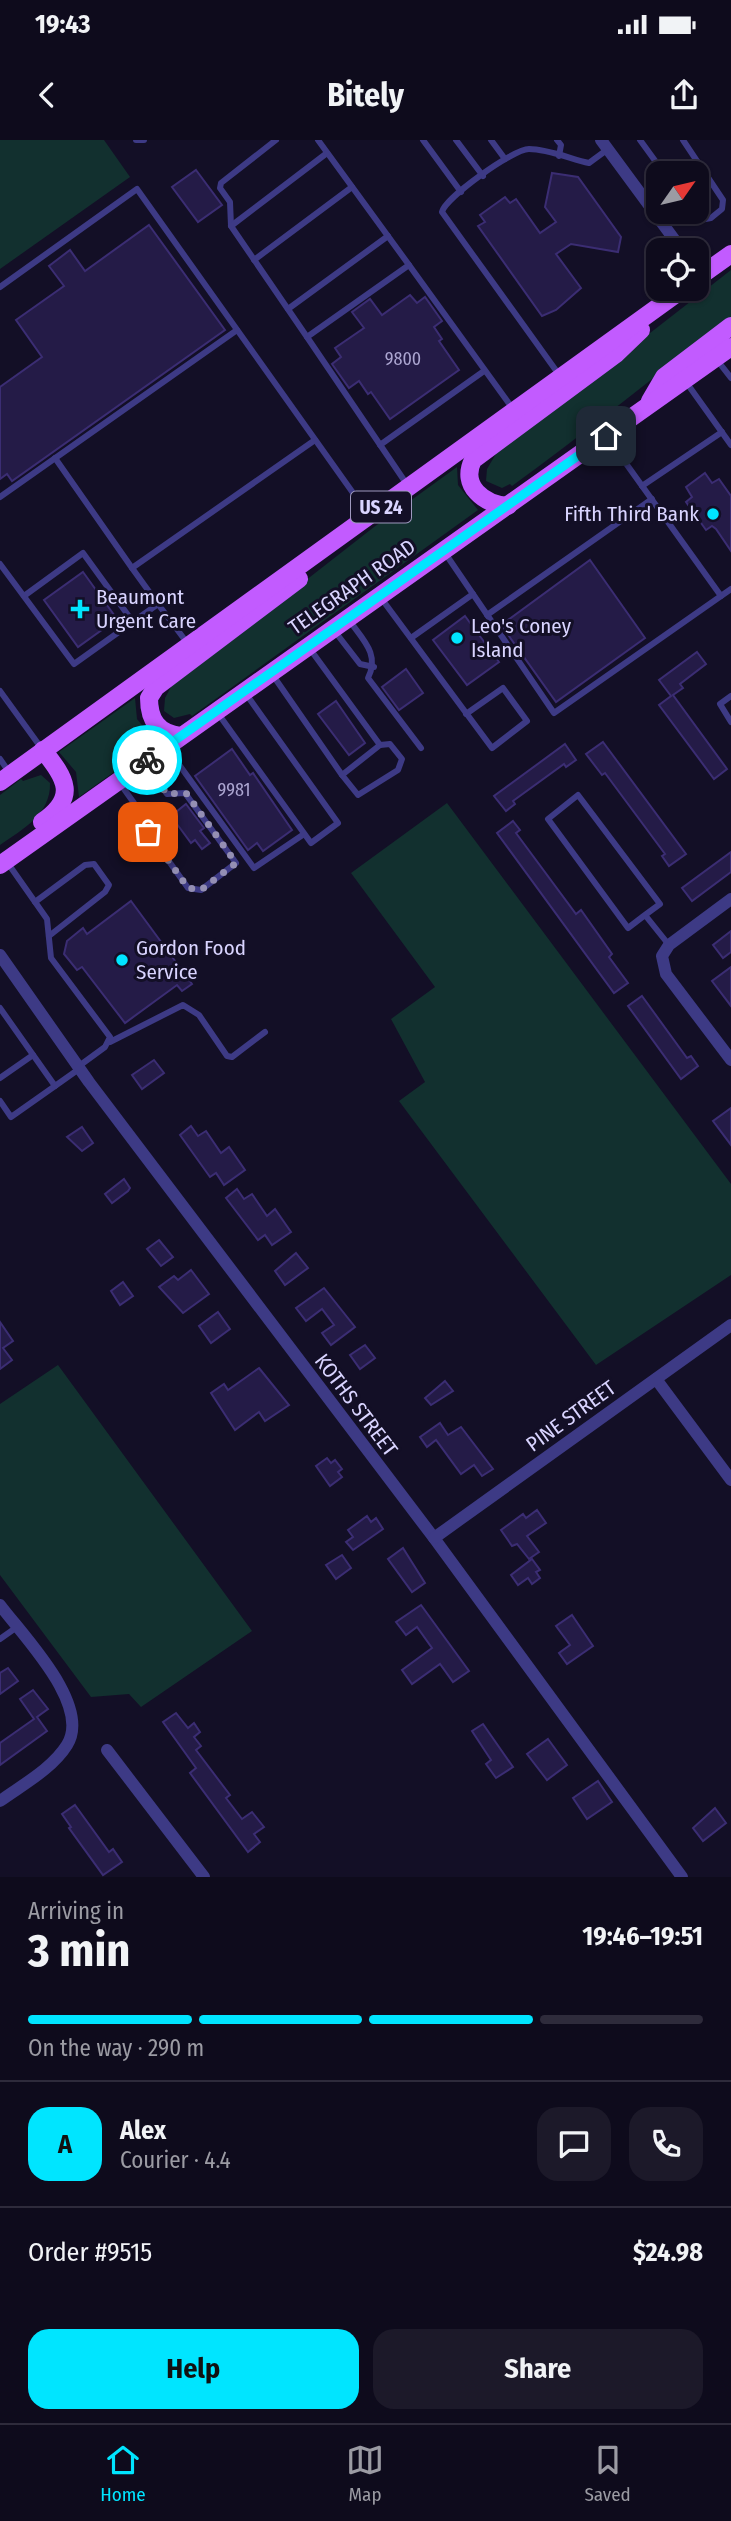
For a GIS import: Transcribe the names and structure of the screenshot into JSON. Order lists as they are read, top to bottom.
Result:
{
  "streets": {
    "main road": ["US 24", "TELEGRAPH ROAD"],
    "street": ["KOTHS STREET", "PINE STREET"]
  },
  "crossings": [
    ["KOTHS STREET", "PINE STREET"]
  ],
  "places": {
    "other": ["Fifth Third Bank", "Leo's Coney Island", "Gordon Food Service"],
    "health": ["Beaumont Urgent Care"]
  },
  "house_numbers": ["9800", "9981"],
  "north": "top right",
  "page": {
    "status": "19:43",
    "header": "Bitely",
    "heading": ["3 min", "Arriving in", "19:46–19:51"],
    "panel": [
      "Alex",
      "Courier · 4.4",
      "Order #9515",
      "$24.98"
    ],
    "bar": "On the way · 290 m",
    "round": "A",
    "buttons": ["Help", "Share"],
    "tabs": ["Home", "Map", "Saved"]
  }
}
